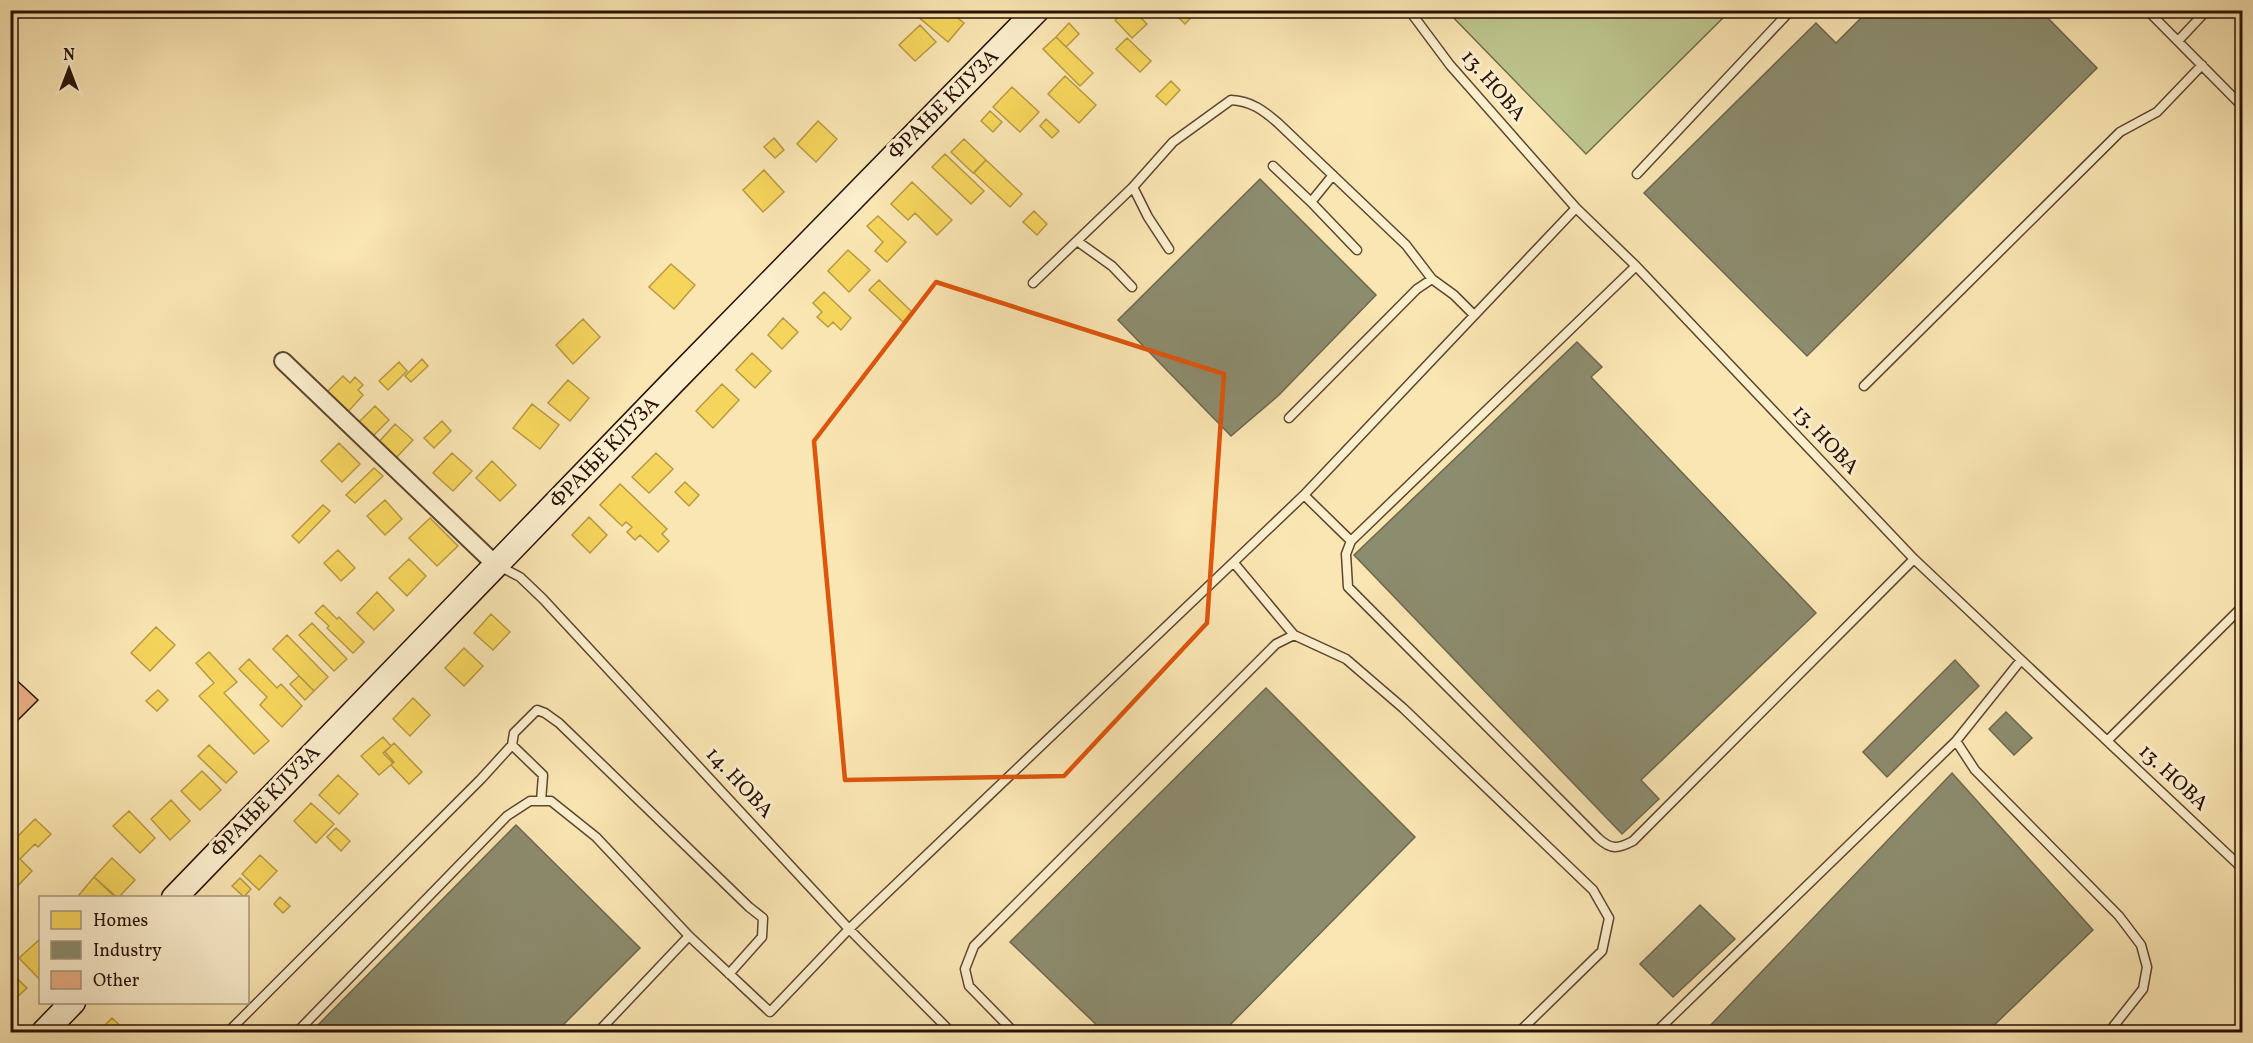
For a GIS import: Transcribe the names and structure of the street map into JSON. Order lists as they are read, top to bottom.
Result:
{
  "streets": {
    "main road": ["ФРАЊЕ КЛУЗА"],
    "lane": ["13. НОВА", "14. НОВА"]
  },
  "crossings": [
    ["ФРАЊЕ КЛУЗА", "14. НОВА"]
  ],
  "legend": ["Homes", "Industry", "Other"],
  "north": "top"
}
